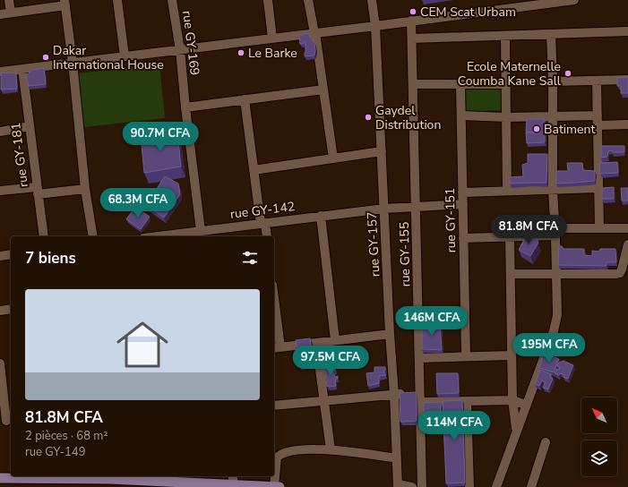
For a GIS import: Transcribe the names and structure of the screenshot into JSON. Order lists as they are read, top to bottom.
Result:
{
  "streets": {
    "street": [
      "rue GY-169",
      "rue GY-181",
      "rue GY-142",
      "rue GY-151",
      "rue GY-157",
      "rue GY-155"
    ]
  },
  "crossings": [
    ["rue GY-169", "rue GY-142"],
    ["rue GY-142", "rue GY-151"],
    ["rue GY-142", "rue GY-157"],
    ["rue GY-142", "rue GY-155"]
  ],
  "places": [
    "CEM Scat Urbam",
    "Le Barke",
    "Dakar International House",
    "Ecole Maternelle Coumba Kane Sall",
    "Gaydel Distribution",
    "Batiment"
  ],
  "north": "top left",
  "page": {
    "price": [
      "90.7M CFA",
      "68.3M CFA",
      "81.8M CFA",
      "146M CFA",
      "195M CFA",
      "97.5M CFA",
      "114M CFA"
    ],
    "heading": "7 biens",
    "list": [
      {
        "name": "81.8M CFA",
        "note": "2 pièces · 68 m² · rue GY-149"
      }
    ]
  }
}
